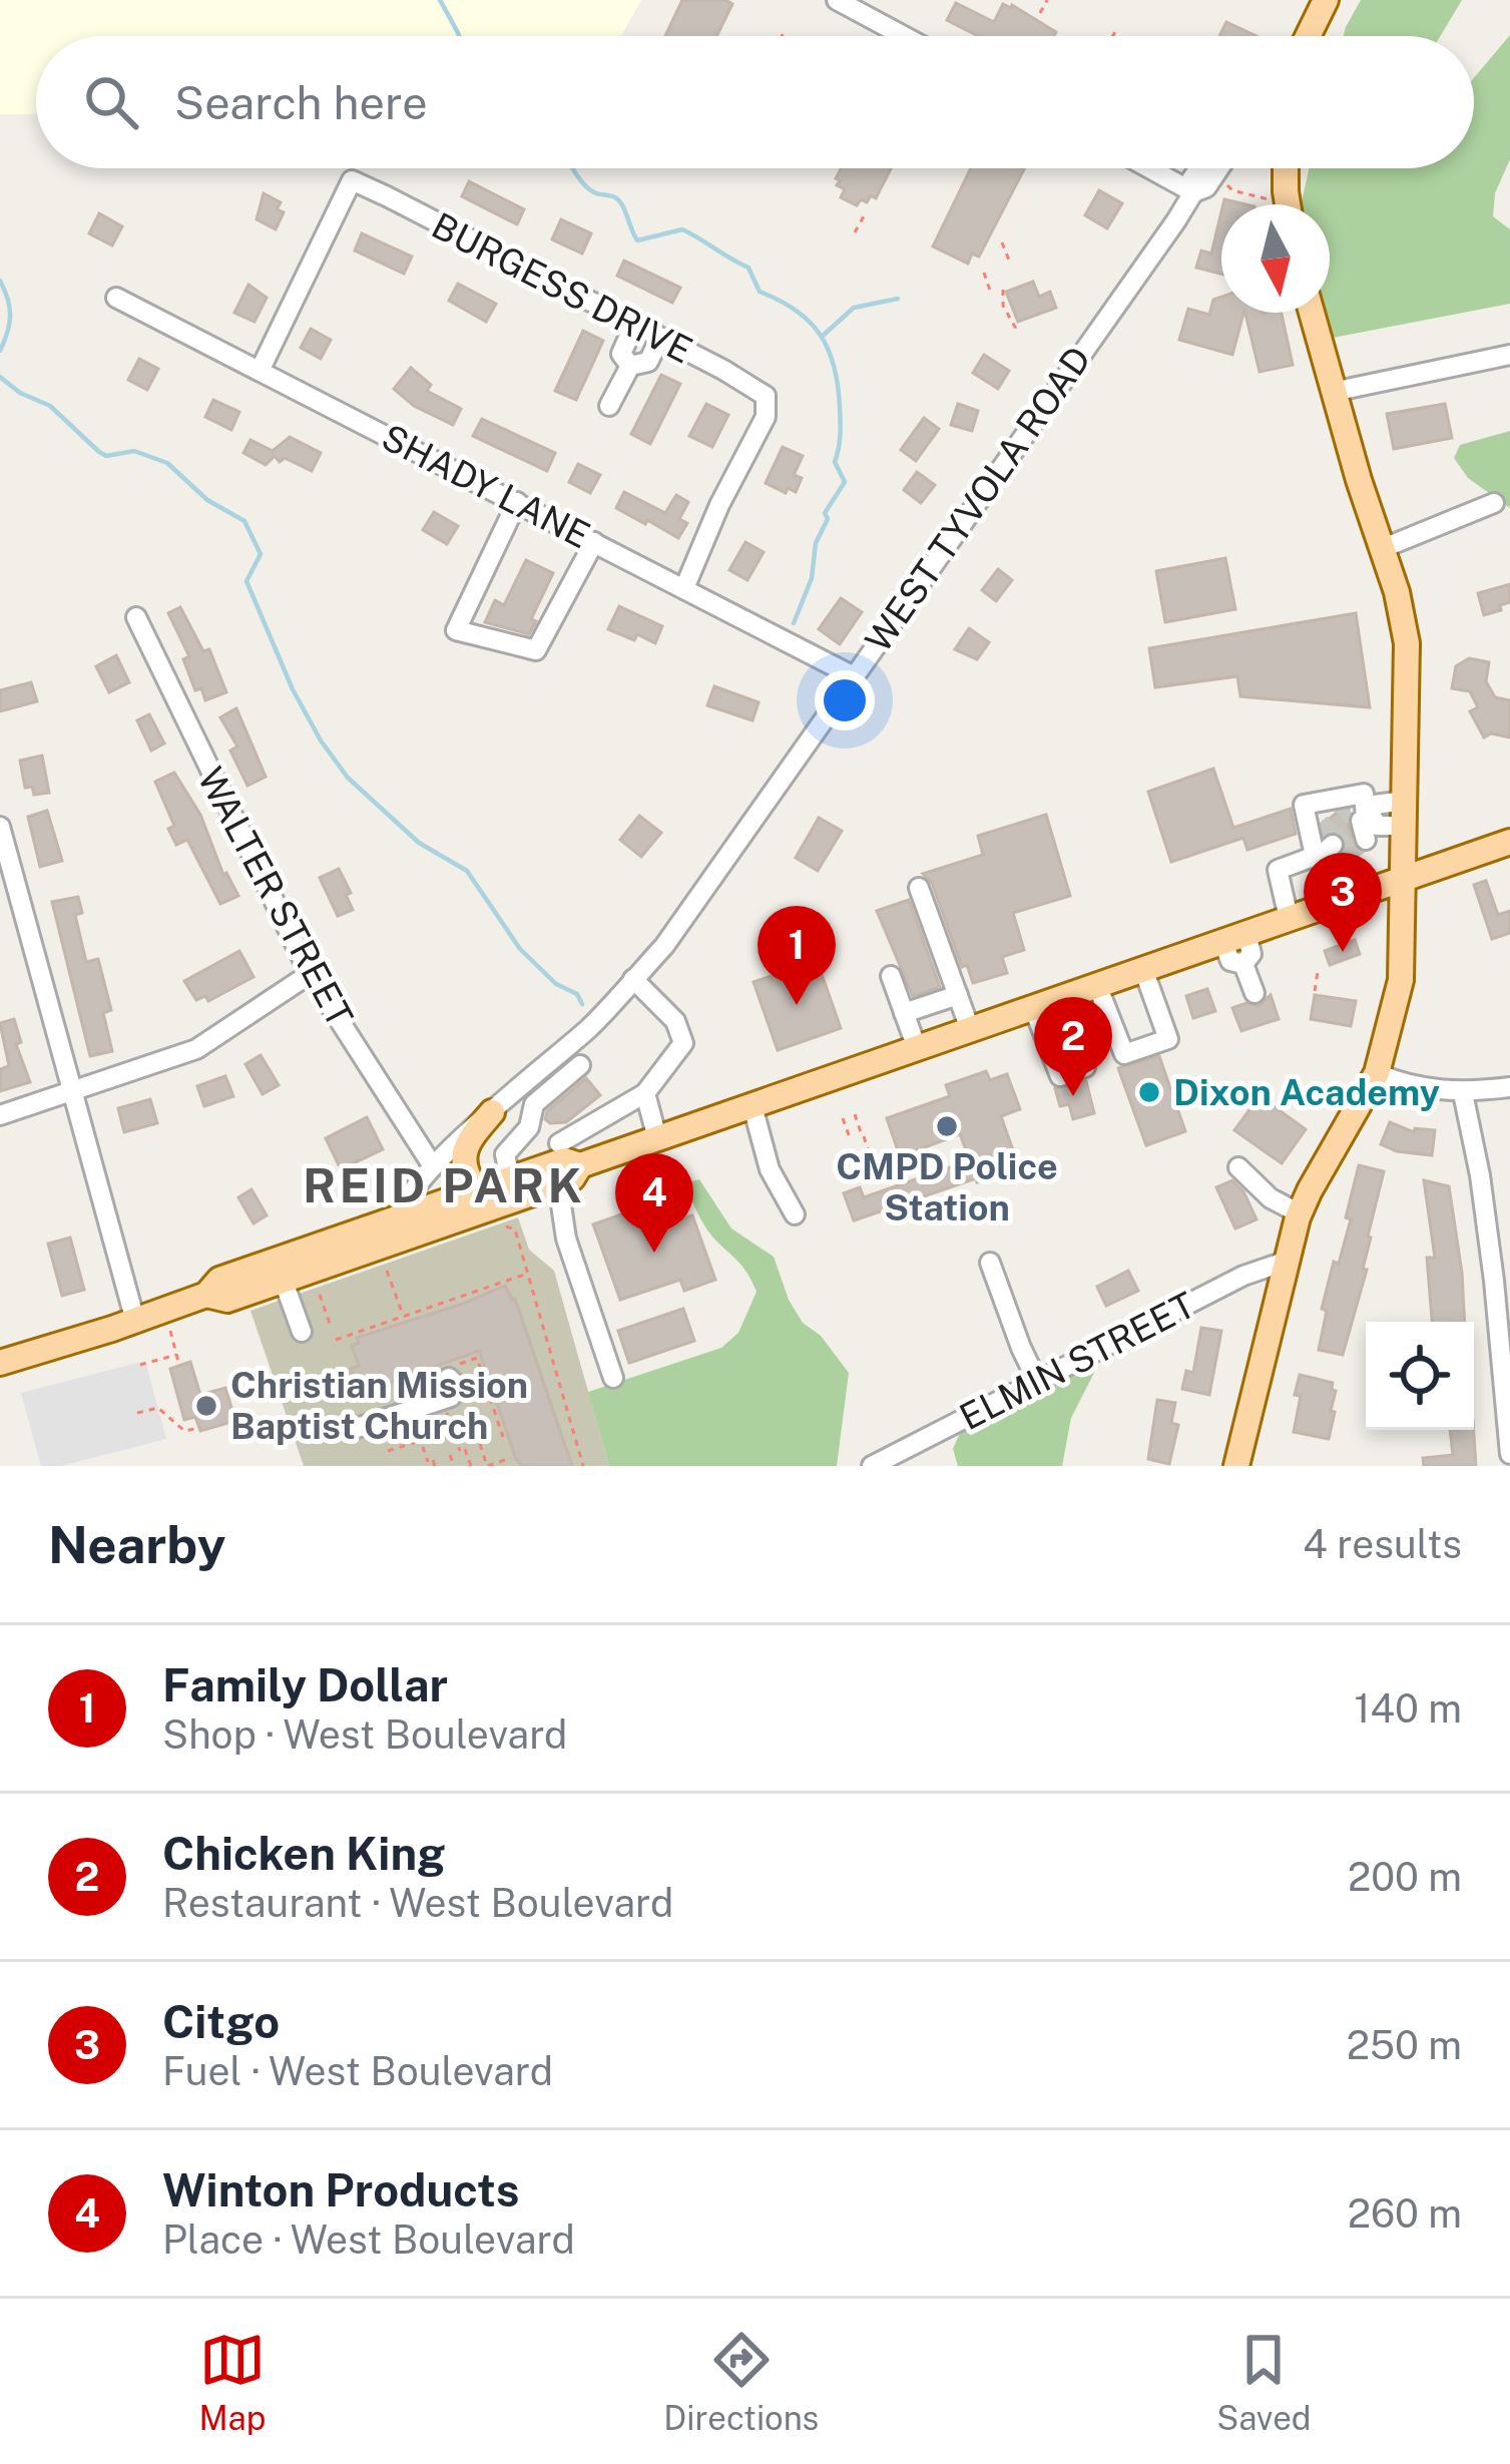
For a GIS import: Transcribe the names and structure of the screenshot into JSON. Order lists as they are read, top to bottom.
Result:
{
  "streets": {
    "street": [
      "BURGESS DRIVE",
      "SHADY LANE",
      "WEST TYVOLA ROAD",
      "WALTER STREET",
      "ELMIN STREET"
    ]
  },
  "crossings": [
    ["BURGESS DRIVE", "SHADY LANE"],
    ["SHADY LANE", "WEST TYVOLA ROAD"],
    ["WEST TYVOLA ROAD", "WALTER STREET"]
  ],
  "districts": ["REID PARK"],
  "places": ["Dixon Academy", "CMPD Police Station", "Christian Mission Baptist Church"],
  "north": "bottom",
  "page": {
    "search": "Search here",
    "pins": [
      "3",
      "1",
      "2",
      "4"
    ],
    "heading": ["Nearby", "4 results"],
    "list": [
      {
        "mark": "1",
        "name": "Family Dollar",
        "note": "Shop · West Boulevard",
        "value": "140 m"
      },
      {
        "mark": "2",
        "name": "Chicken King",
        "note": "Restaurant · West Boulevard",
        "value": "200 m"
      },
      {
        "mark": "3",
        "name": "Citgo",
        "note": "Fuel · West Boulevard",
        "value": "250 m"
      },
      {
        "mark": "4",
        "name": "Winton Products",
        "note": "Place · West Boulevard",
        "value": "260 m"
      }
    ],
    "nav": ["Map", "Directions", "Saved"]
  }
}
